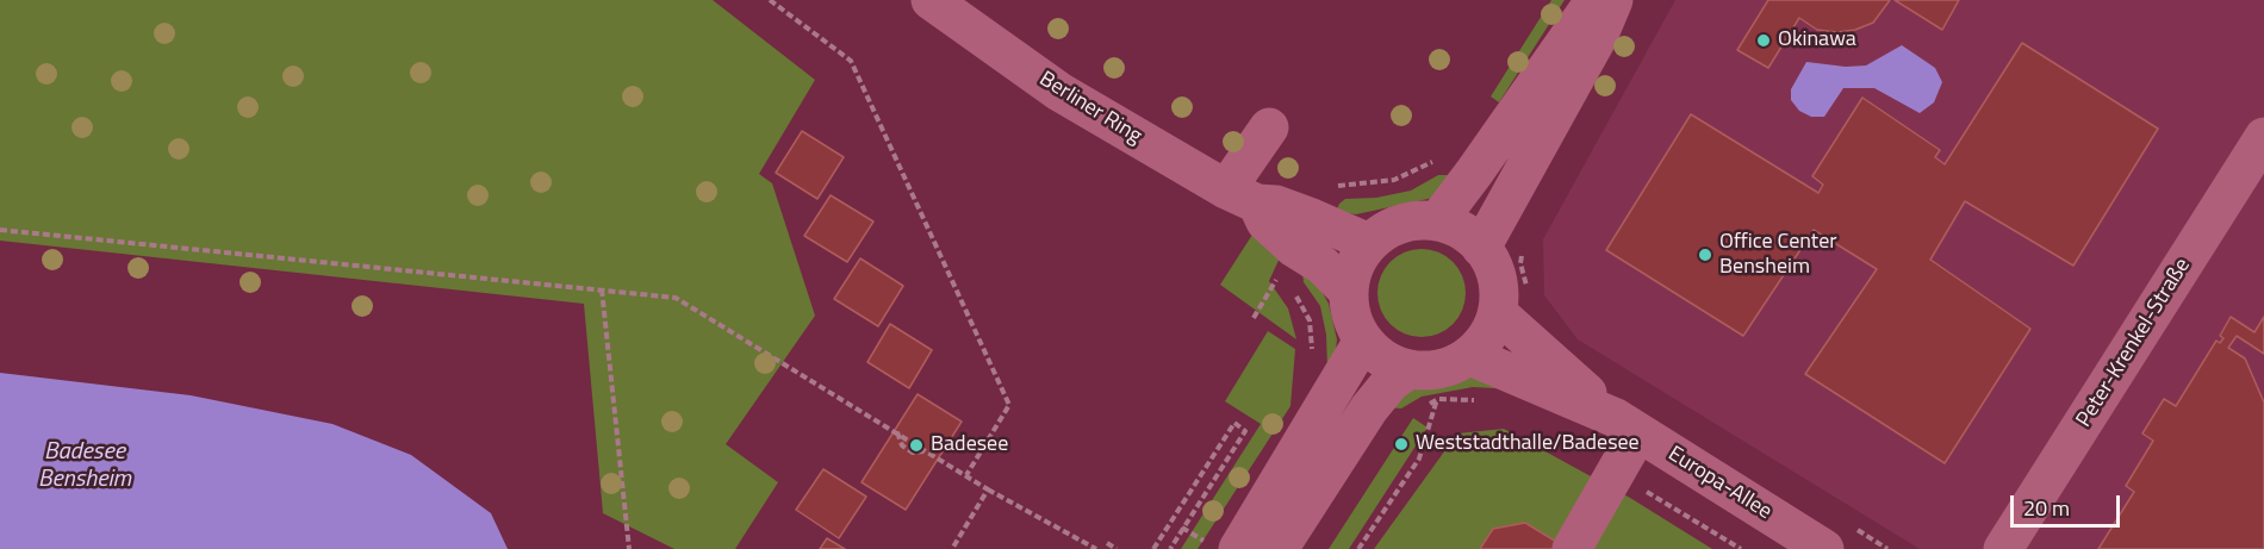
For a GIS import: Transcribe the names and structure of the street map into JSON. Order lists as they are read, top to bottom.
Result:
{
  "streets": {
    "street": ["Berliner Ring", "Peter-Krenkel-Straße", "Europa-Allee"]
  },
  "crossings": [
    ["Berliner Ring", "Europa-Allee"]
  ],
  "water": ["Badesee Bensheim"],
  "places": [
    "Okinawa",
    "Office Center Bensheim",
    "Weststadthalle/Badesee",
    "Badesee"
  ],
  "scale_bar": "20 m"
}
